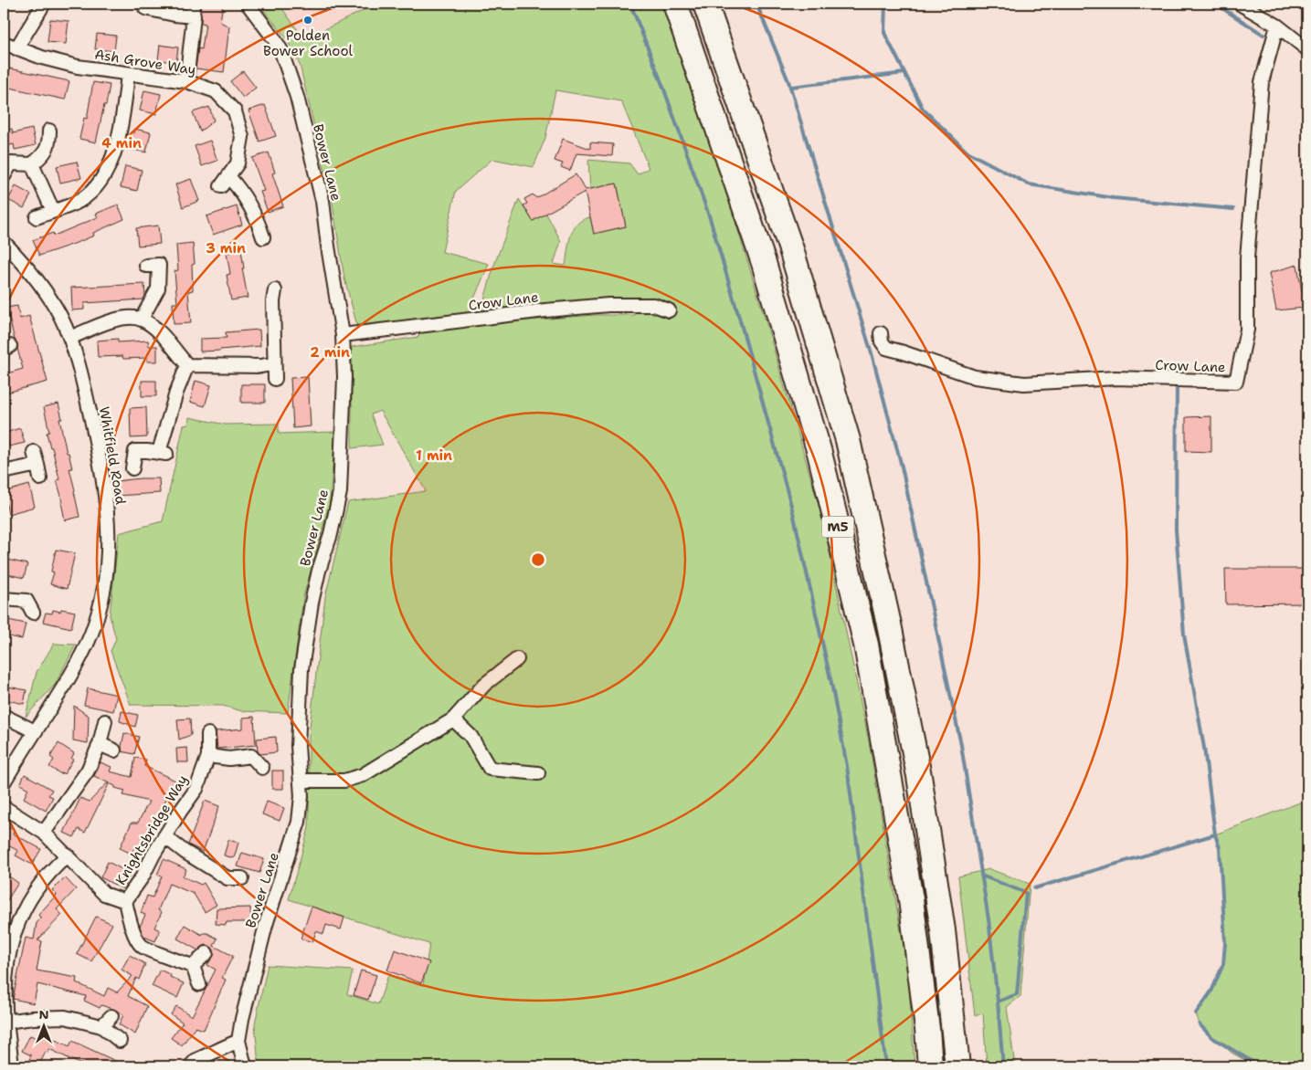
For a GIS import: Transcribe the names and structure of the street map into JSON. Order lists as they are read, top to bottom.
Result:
{
  "streets": {
    "highway": ["M5"],
    "street": [
      "Ash Grove Way",
      "Bower Lane",
      "Crow Lane",
      "Whitfield Road",
      "Knightsbridge Way"
    ]
  },
  "crossings": [
    ["Bower Lane", "Crow Lane"]
  ],
  "places": ["Polden Bower School"],
  "north": "top",
  "rings": [
    "4 min",
    "3 min",
    "2 min",
    "1 min"
  ]
}
